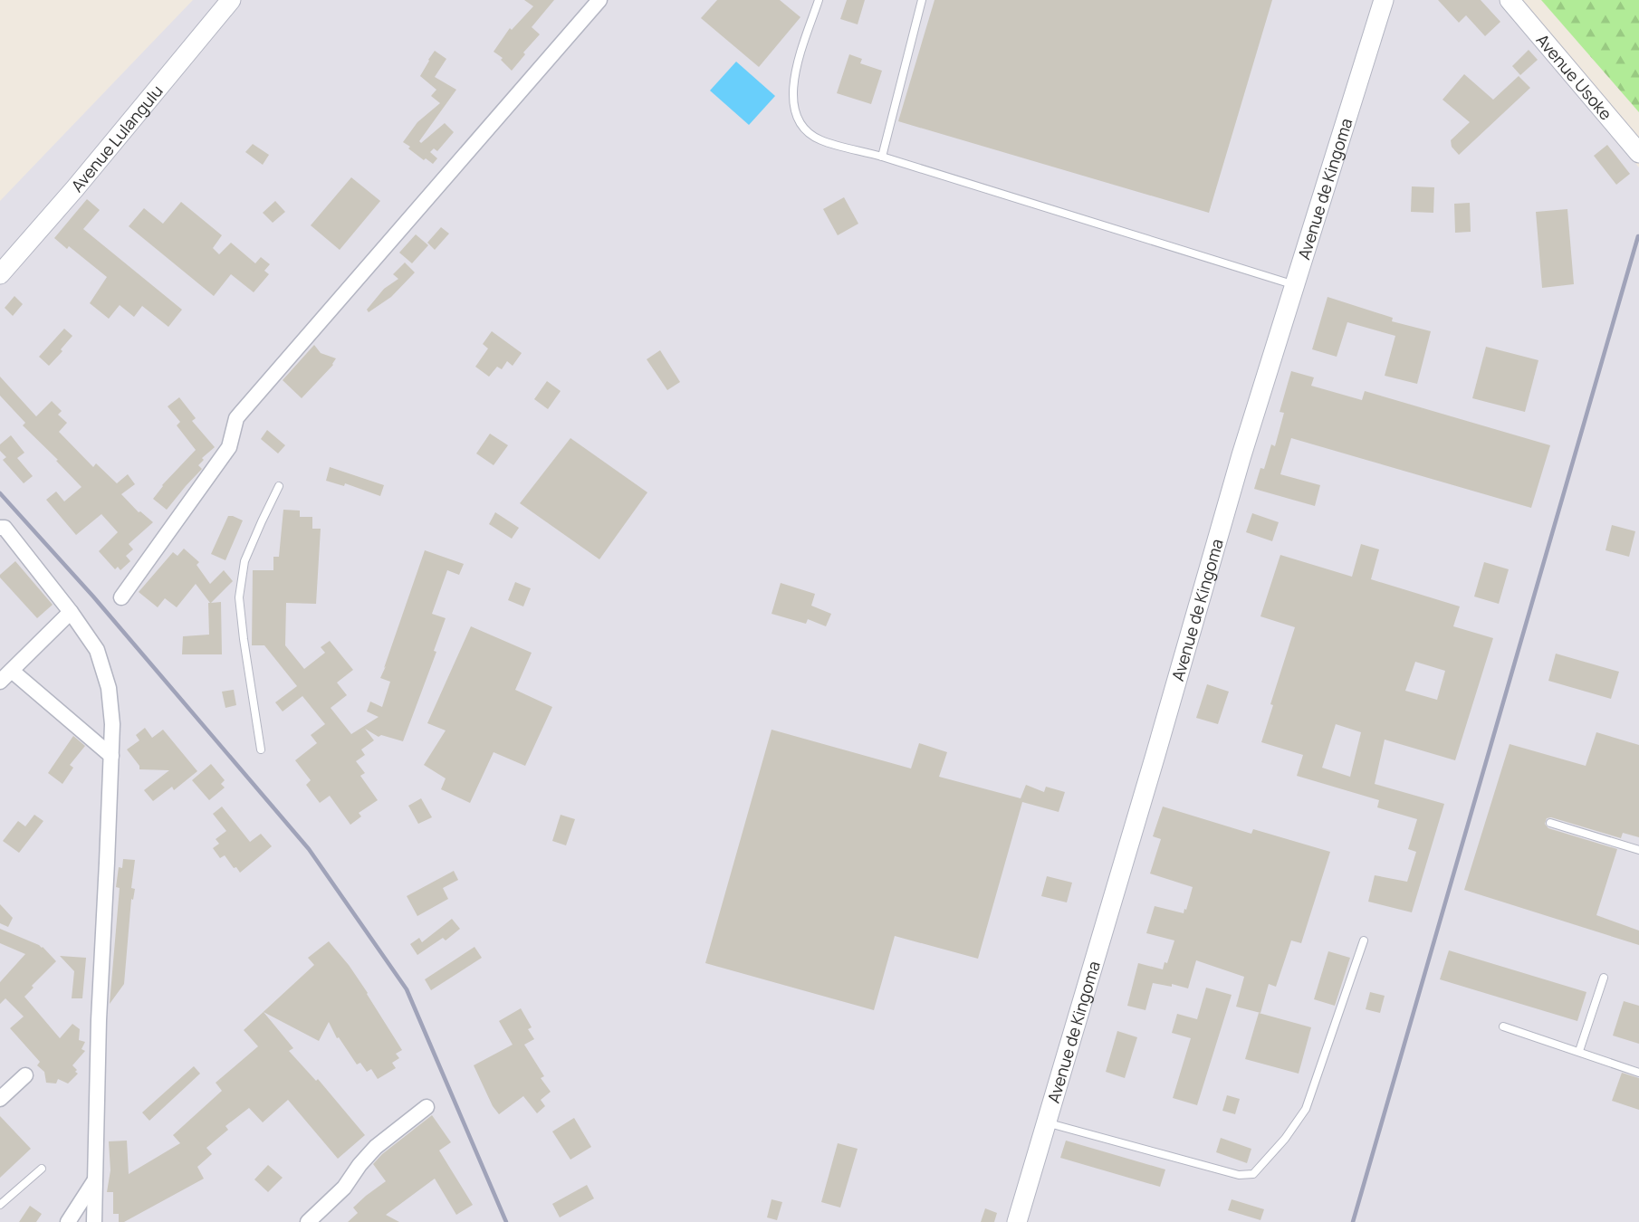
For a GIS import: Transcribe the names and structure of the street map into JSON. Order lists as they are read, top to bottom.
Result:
{
  "streets": {
    "street": ["Avenue Usoke", "Avenue Lulangulu", "Avenue de Kingoma"]
  }
}
